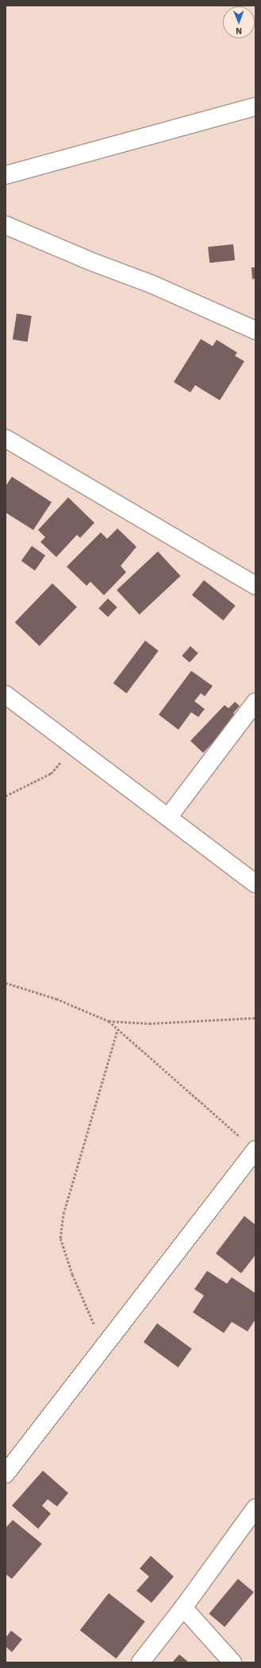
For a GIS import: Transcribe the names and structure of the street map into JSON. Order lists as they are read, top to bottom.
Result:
{
  "north": "bottom"
}
